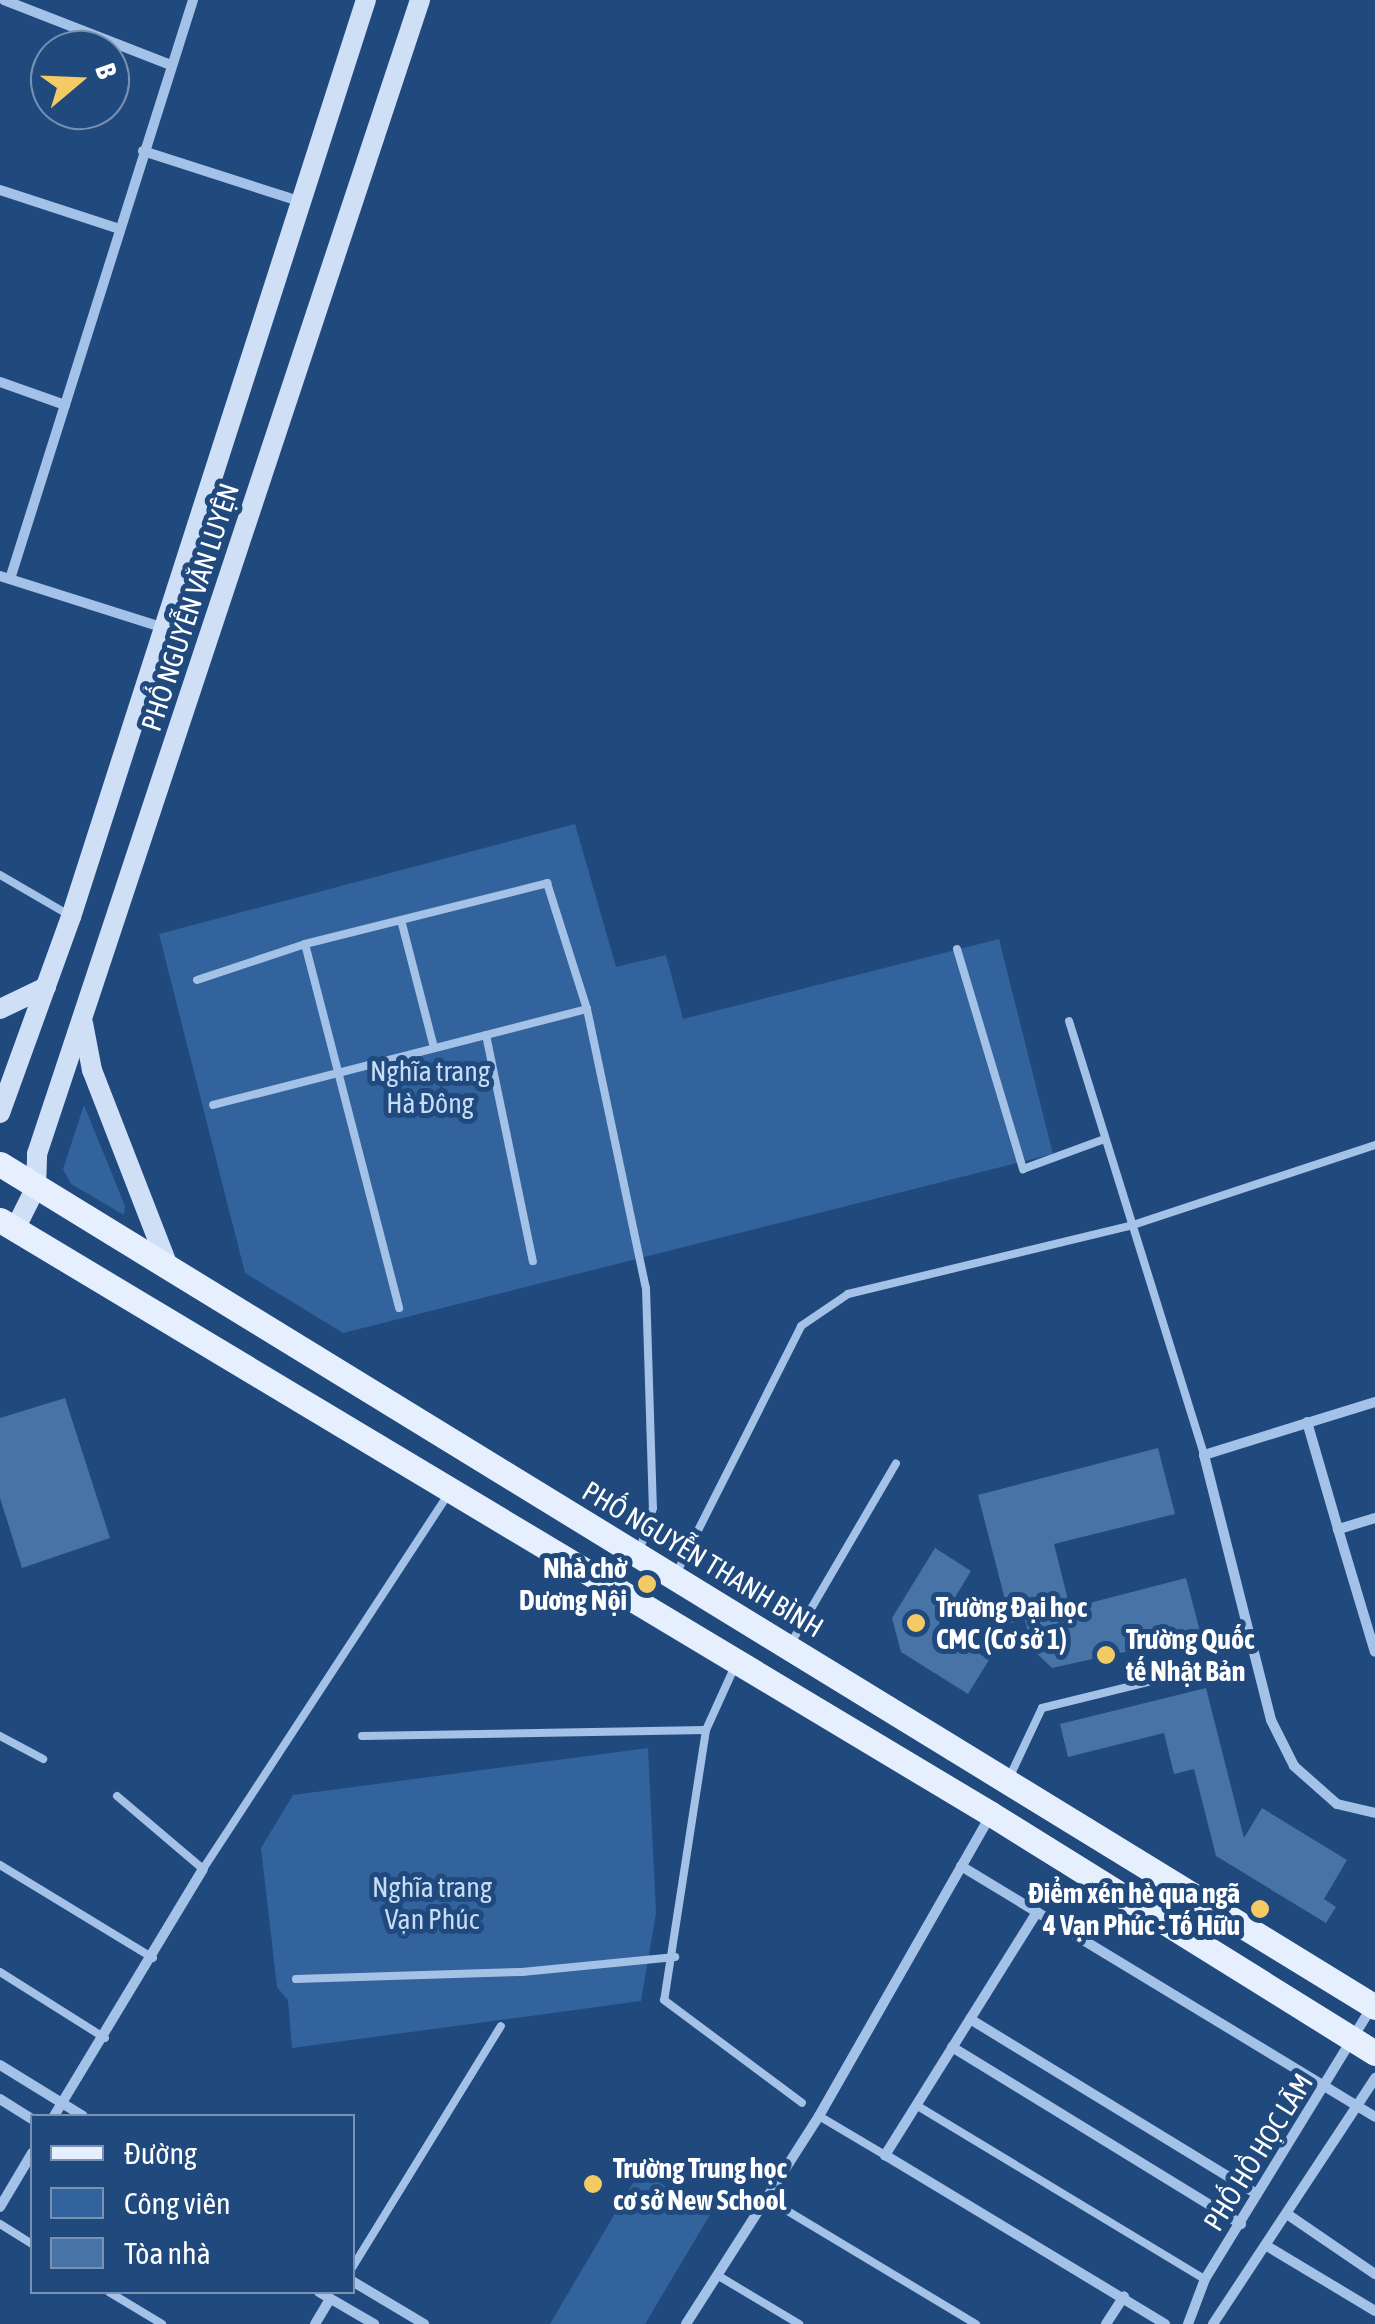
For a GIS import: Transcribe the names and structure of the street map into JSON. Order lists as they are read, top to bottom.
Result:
{
  "streets": {
    "main road": ["PHỐ NGUYỄN VĂN LUYỆN", "PHỐ NGUYỄN THANH BÌNH"],
    "street": ["PHỐ HỒ HỌC LÃM"]
  },
  "crossings": [
    ["PHỐ NGUYỄN VĂN LUYỆN", "PHỐ NGUYỄN THANH BÌNH"],
    ["PHỐ NGUYỄN THANH BÌNH", "PHỐ HỒ HỌC LÃM"]
  ],
  "parks": ["Nghĩa trang Hà Đông", "Nghĩa trang Vạn Phúc"],
  "places": [
    "Nhà chờ Dương Nội",
    "Trường Đại học CMC (Cơ sở 1)",
    "Trường Quốc tế Nhật Bản",
    "Điểm xén hè qua ngã 4 Vạn Phúc - Tố Hữu",
    "Trường Trung học cơ sở New School"
  ],
  "legend": ["Đường", "Công viên", "Tòa nhà"],
  "north": "right"
}
